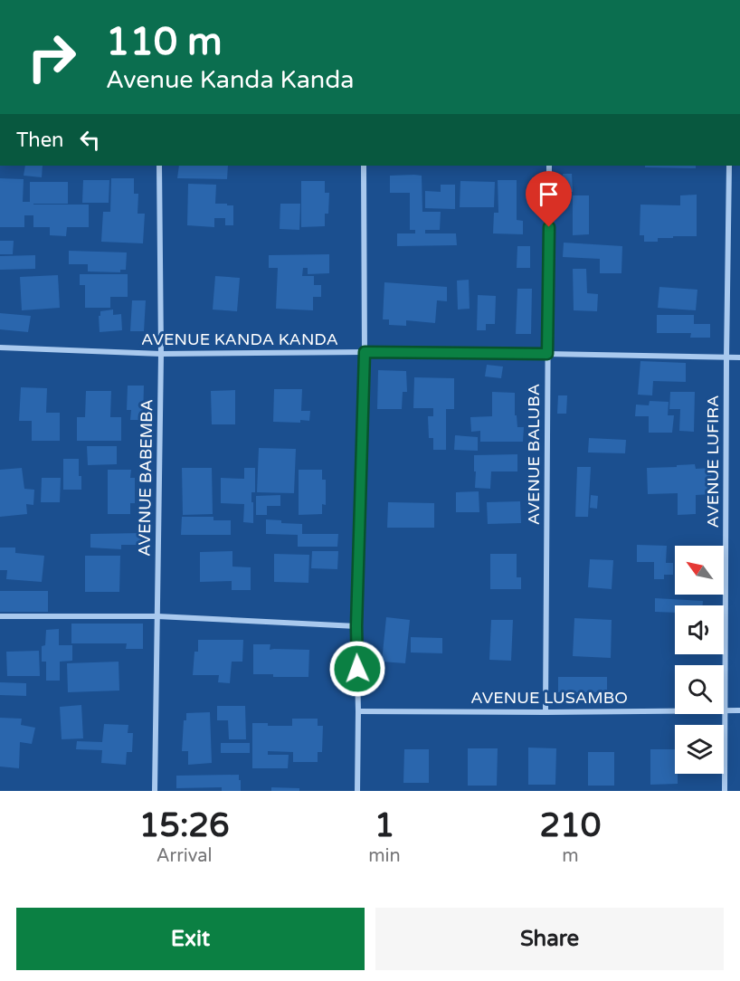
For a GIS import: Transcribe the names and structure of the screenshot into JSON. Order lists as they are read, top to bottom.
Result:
{
  "streets": {
    "street": [
      "AVENUE KANDA KANDA",
      "AVENUE BALUBA",
      "AVENUE LUFIRA",
      "AVENUE BABEMBA",
      "AVENUE LUSAMBO"
    ]
  },
  "crossings": [
    ["AVENUE KANDA KANDA", "AVENUE BALUBA"],
    ["AVENUE KANDA KANDA", "AVENUE LUFIRA"],
    ["AVENUE KANDA KANDA", "AVENUE BABEMBA"],
    ["AVENUE BALUBA", "AVENUE LUSAMBO"],
    ["AVENUE LUFIRA", "AVENUE LUSAMBO"]
  ],
  "north": "top left",
  "page": {
    "turn": ["110 m", "Avenue Kanda Kanda"],
    "then": "Then",
    "eta": [
      "15:26",
      "Arrival",
      "1",
      "min",
      "210",
      "m"
    ],
    "buttons": ["Exit", "Share"]
  }
}
